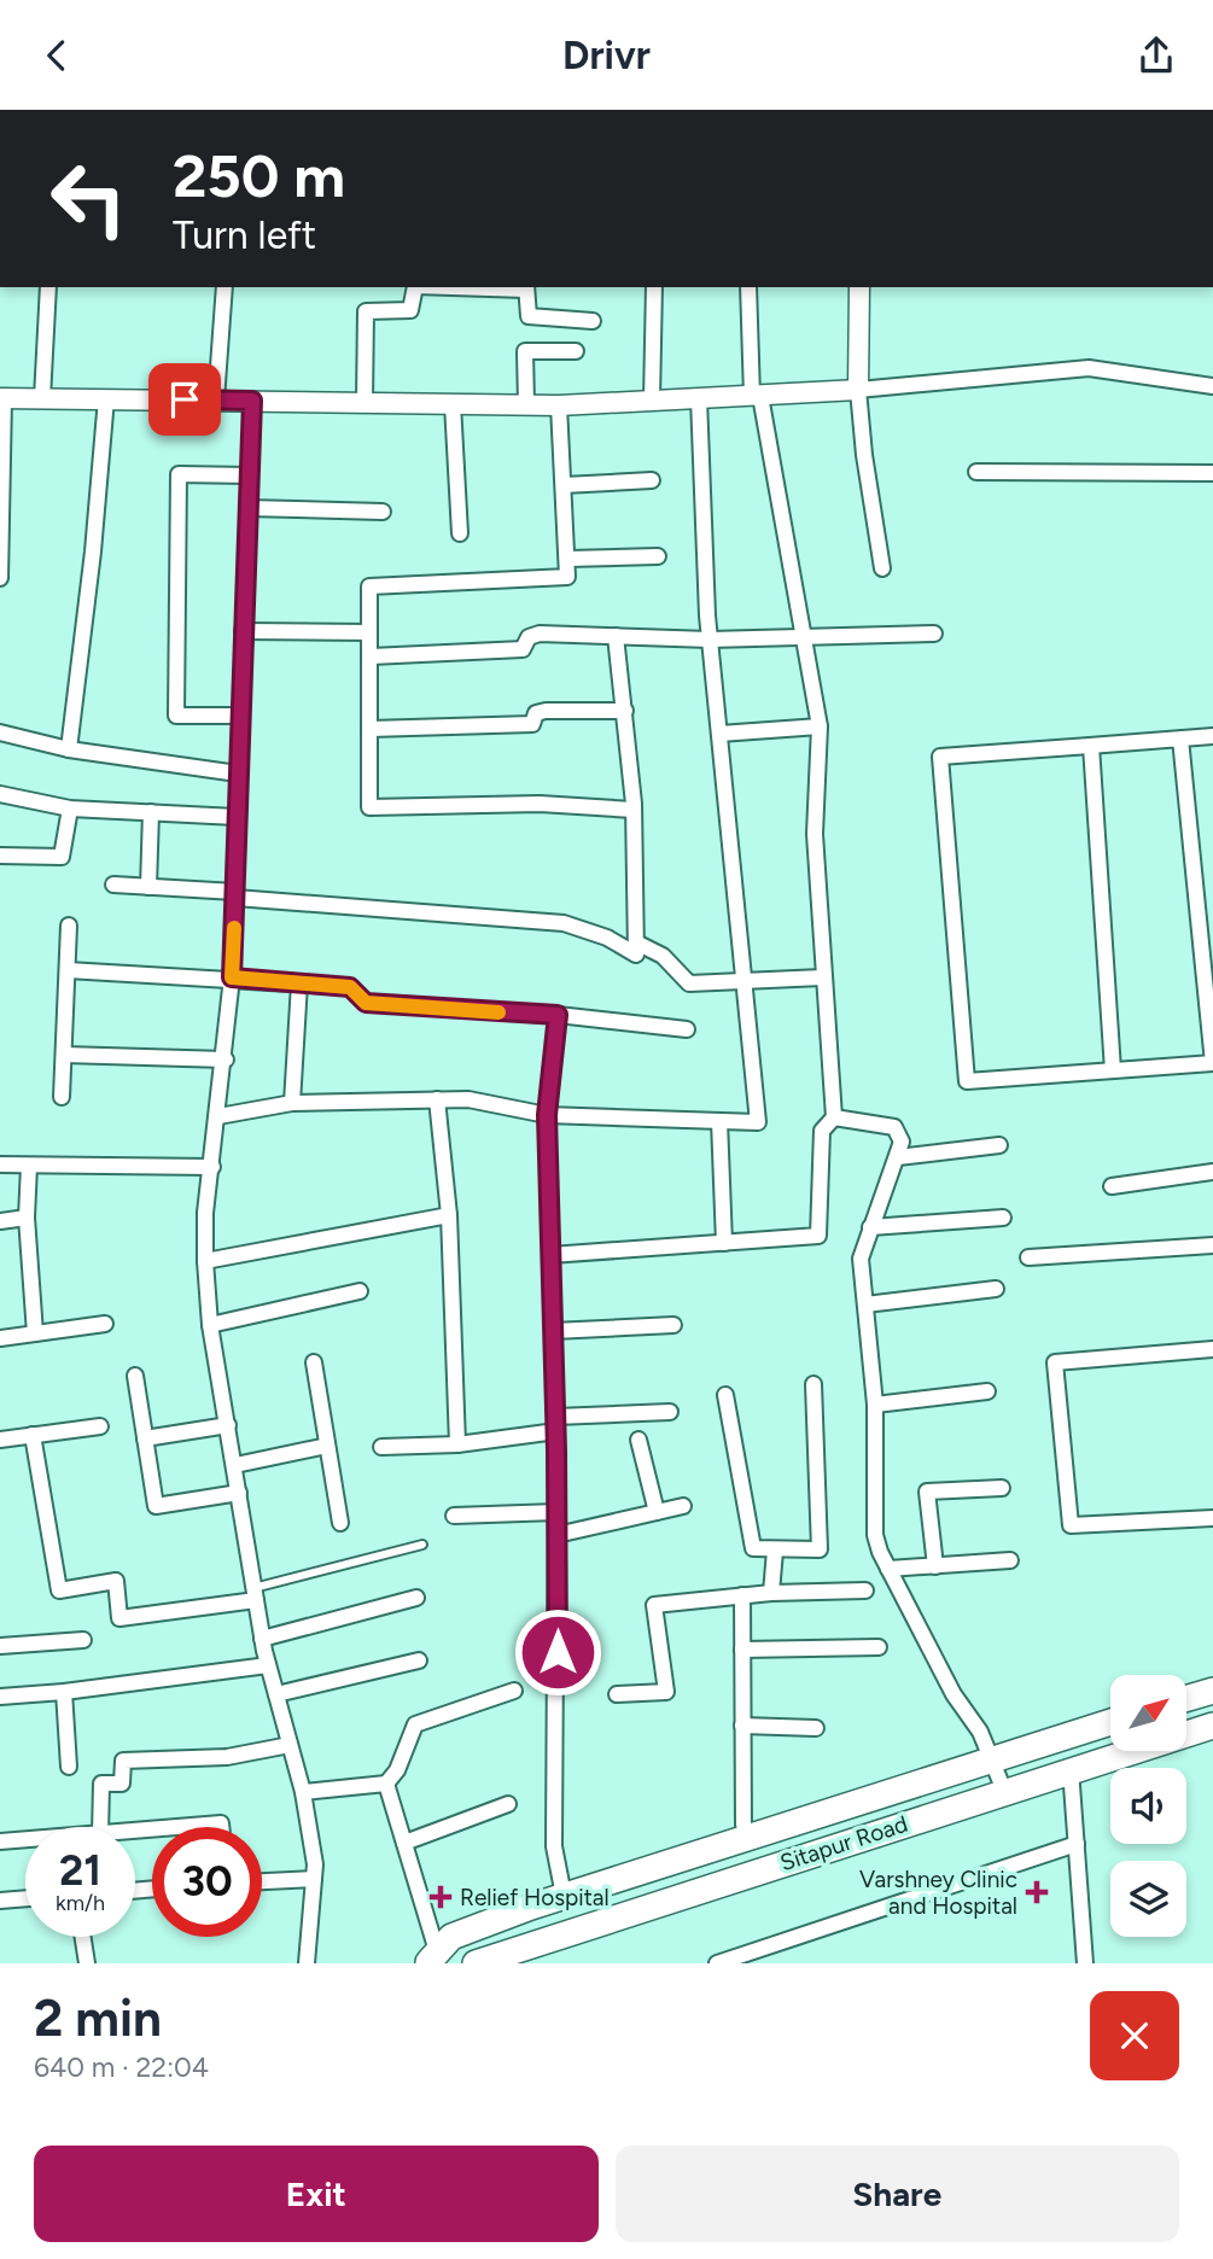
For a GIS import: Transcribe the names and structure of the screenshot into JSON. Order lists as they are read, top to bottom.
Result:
{
  "streets": {
    "main road": ["Sitapur Road"]
  },
  "places": {
    "health": ["Varshney Clinic and Hospital", "Relief Hospital"]
  },
  "north": "top right",
  "page": {
    "header": "Drivr",
    "turn": ["250 m", "Turn left"],
    "speed": "21 km/h",
    "limit": "30",
    "heading": ["2 min", "640 m · 22:04"],
    "buttons": ["Exit", "Share"]
  }
}
